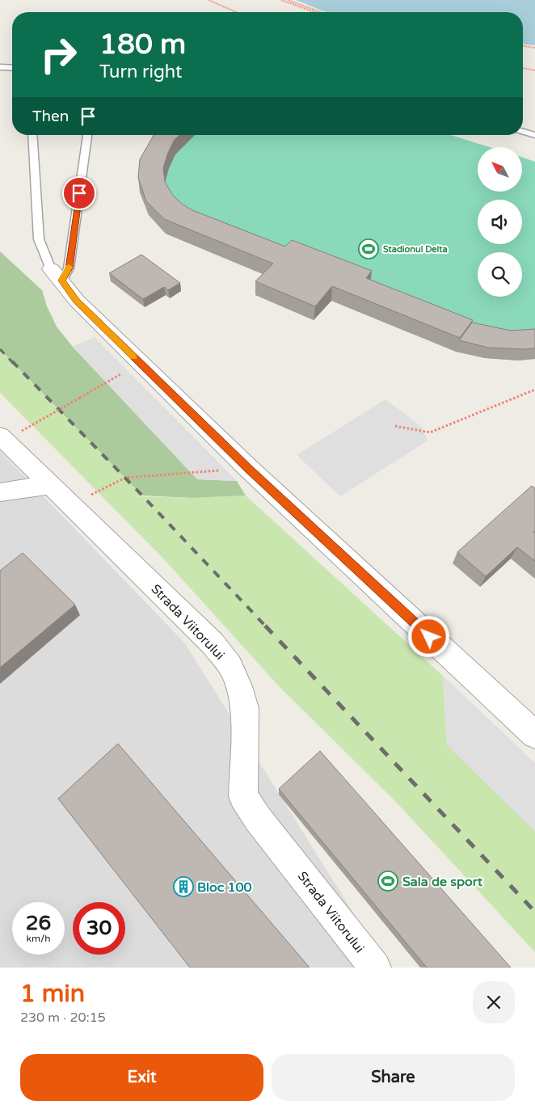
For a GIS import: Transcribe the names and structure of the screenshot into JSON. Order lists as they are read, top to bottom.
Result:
{
  "streets": {
    "street": ["Strada Viitorului"]
  },
  "places": {
    "sports": ["Stadionul Delta", "Sala de sport"],
    "building": ["Bloc 100"]
  },
  "north": "top left",
  "page": {
    "turn": ["180 m", "Turn right"],
    "then": "Then",
    "speed": "26 km/h",
    "limit": "30",
    "heading": ["1 min", "230 m · 20:15"],
    "buttons": ["Exit", "Share"]
  }
}
